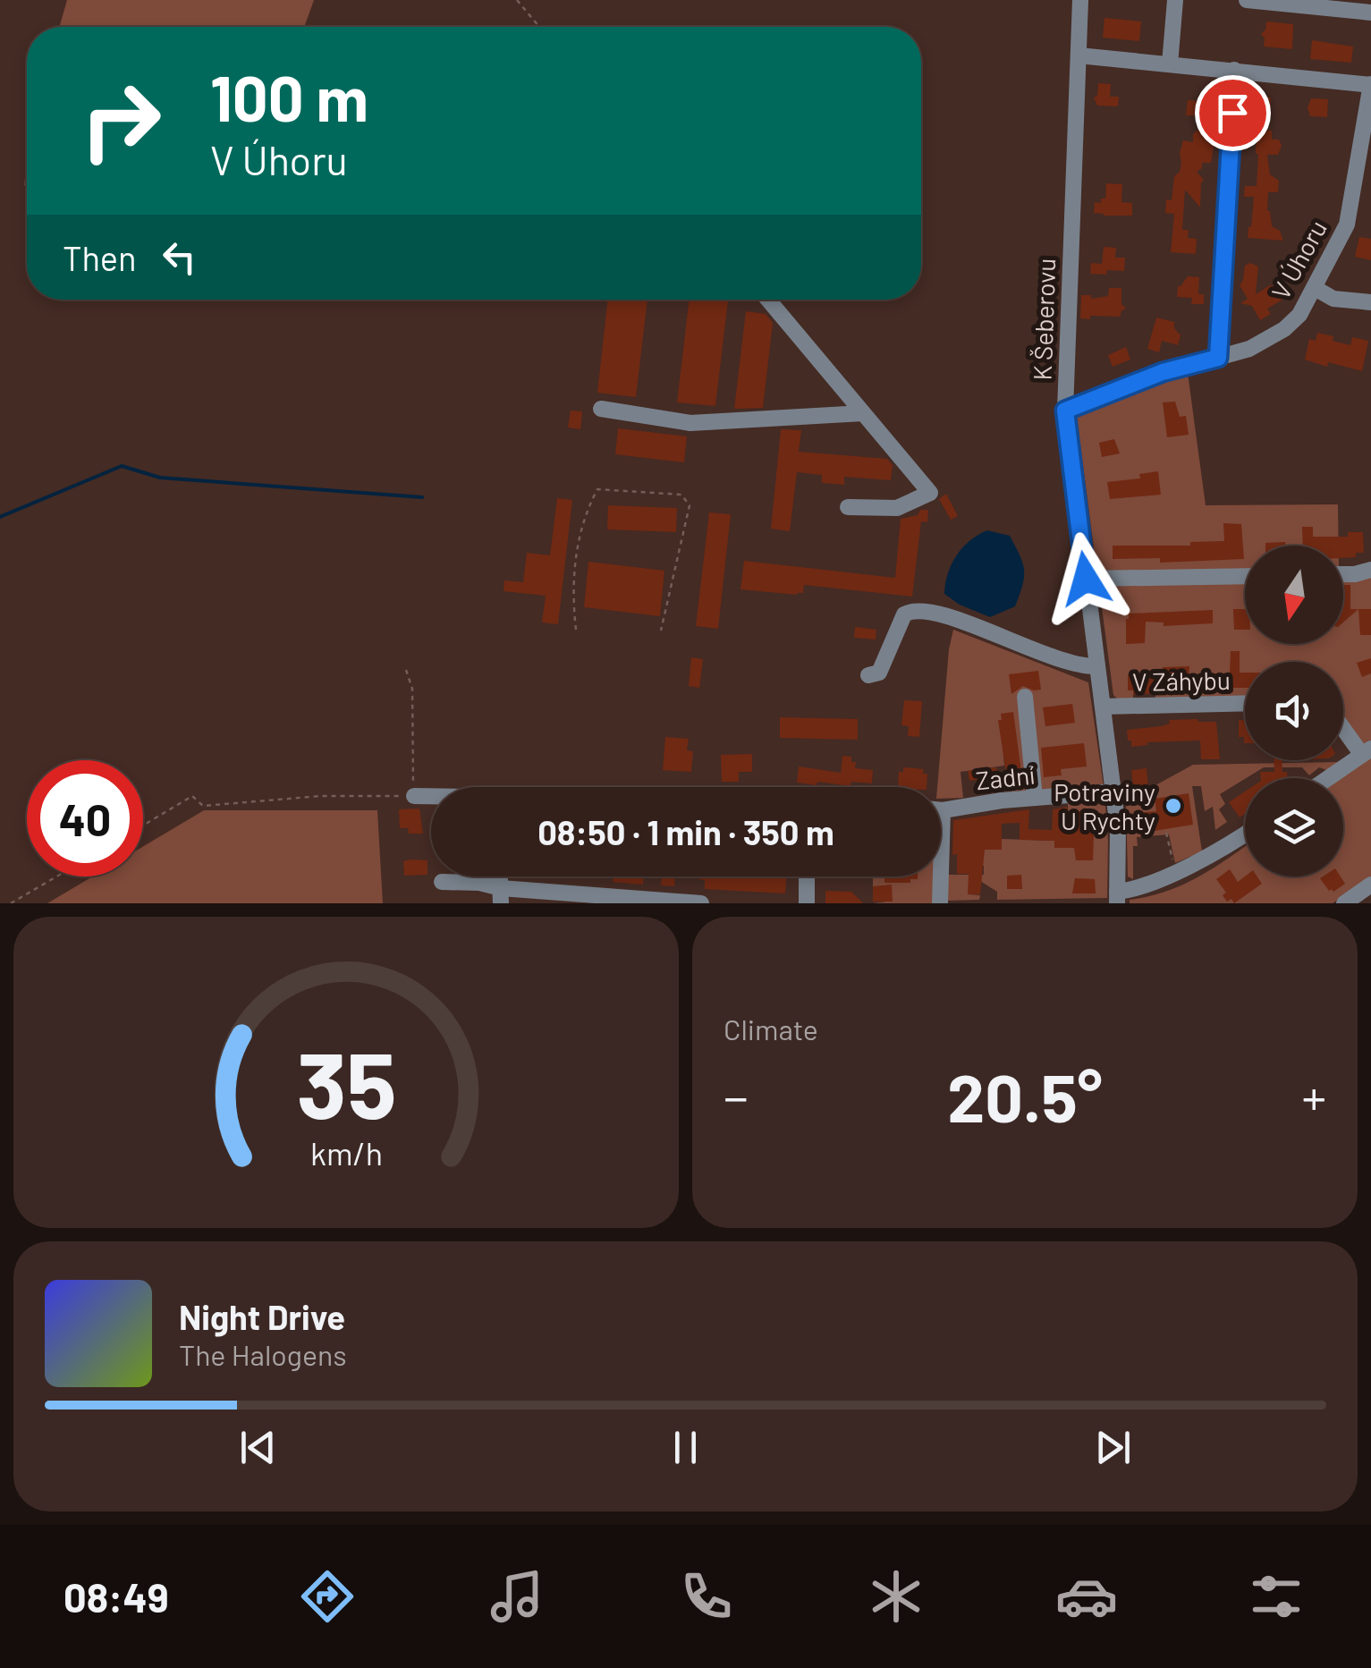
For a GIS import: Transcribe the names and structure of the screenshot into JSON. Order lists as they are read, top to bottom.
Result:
{
  "streets": {
    "street": [
      "V Úhoru",
      "K Šeberovu",
      "V Záhybu",
      "Zadní"
    ]
  },
  "crossings": [
    ["V Úhoru", "K Šeberovu"],
    ["K Šeberovu", "V Záhybu"],
    ["K Šeberovu", "Zadní"]
  ],
  "places": ["Potraviny U Rychty"],
  "north": "bottom",
  "page": {
    "turn": ["100 m", "V Úhoru"],
    "then": "Then",
    "limit": "40",
    "trip": "08:50 · 1 min · 350 m",
    "tile": "Climate",
    "heat": ["−", "20.5°", "+"],
    "song": ["Night Drive", "The Halogens"],
    "tabs": "08:49",
    "gauge": ["35", "km/h"]
  }
}
